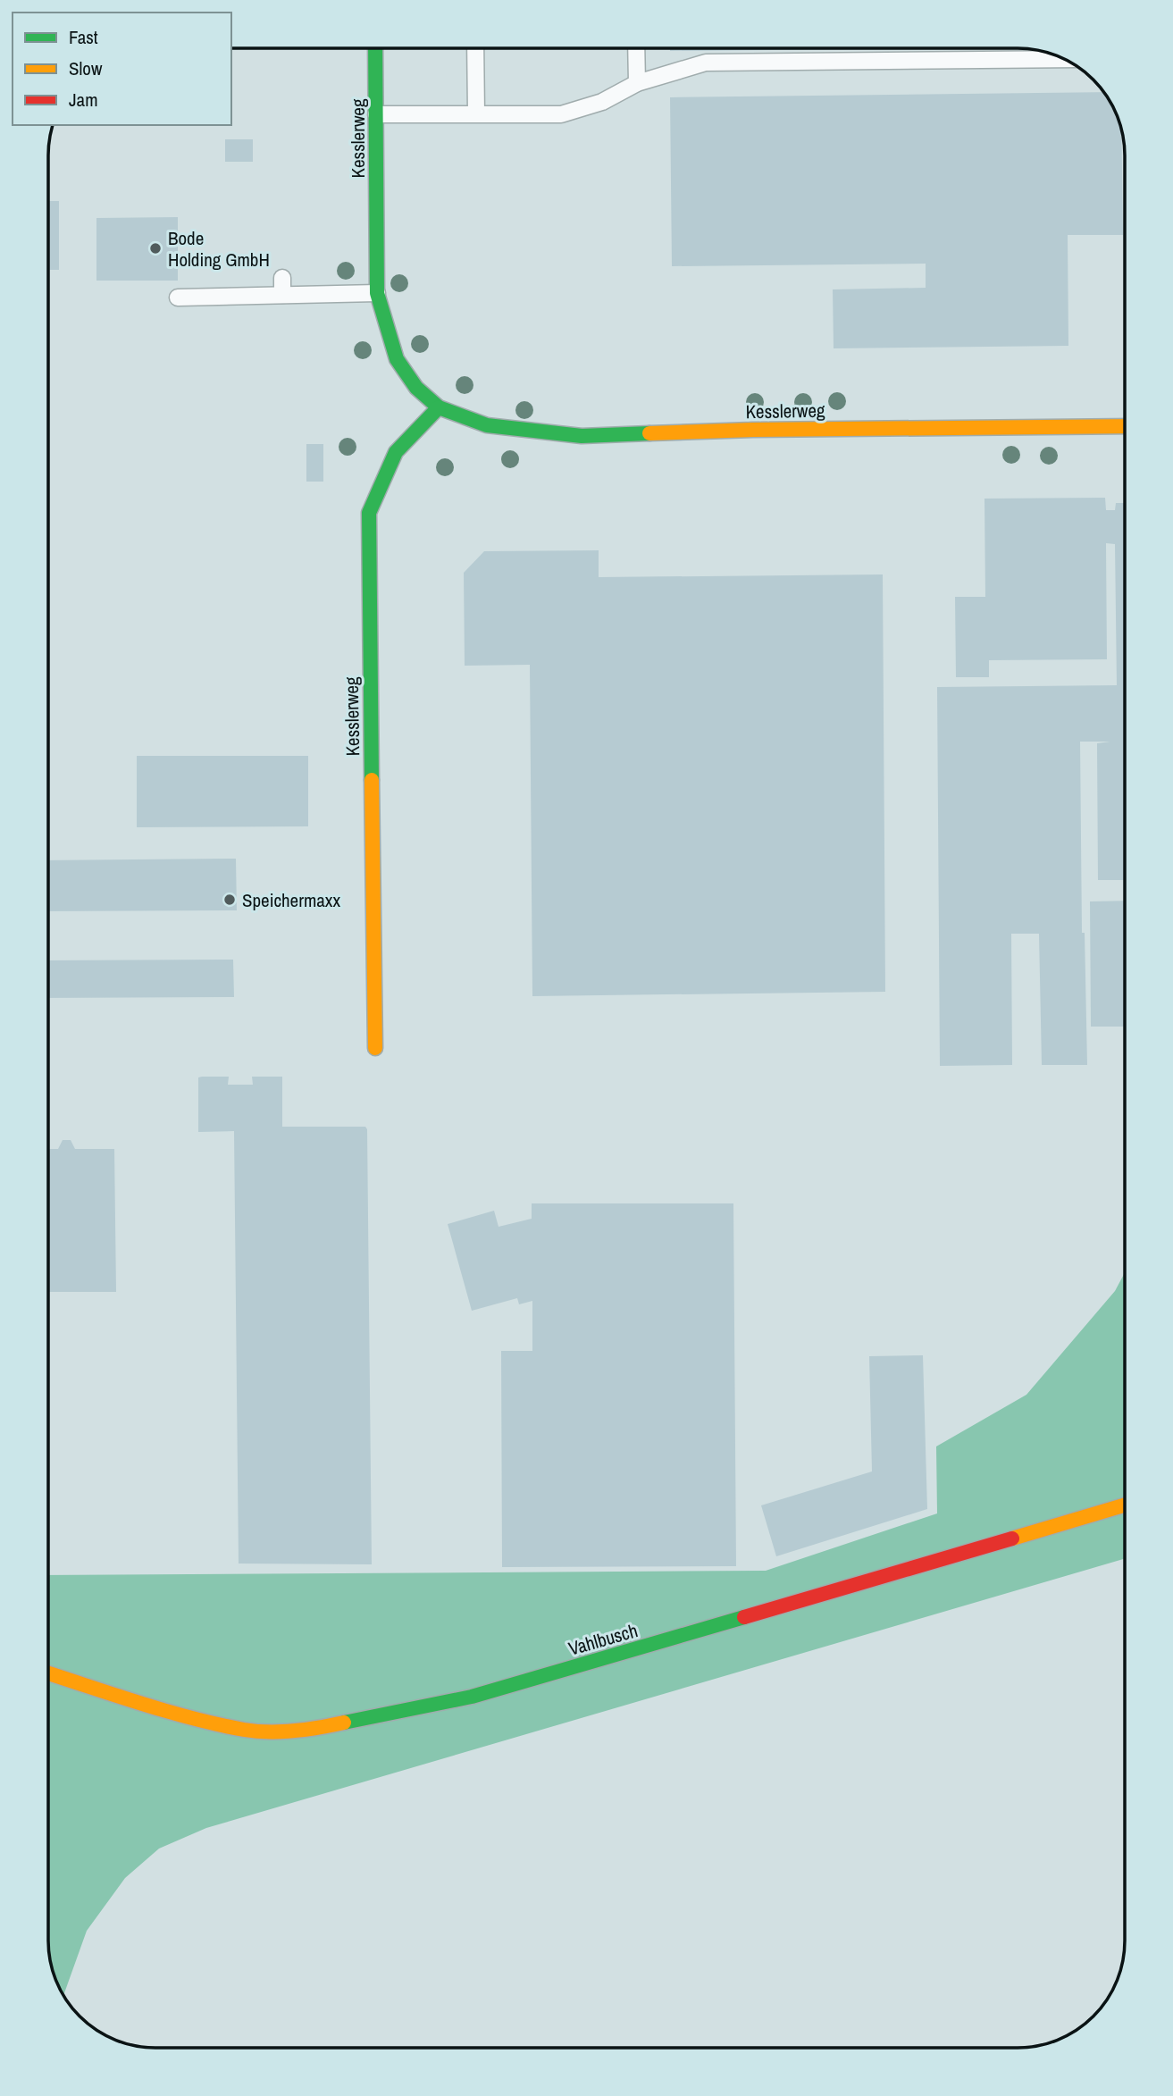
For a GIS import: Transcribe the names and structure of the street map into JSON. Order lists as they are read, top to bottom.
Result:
{
  "streets": {
    "street": ["Kesslerweg", "Vahlbusch"]
  },
  "places": ["Bode Holding GmbH", "Speichermaxx"],
  "legend": ["Fast", "Slow", "Jam"]
}
